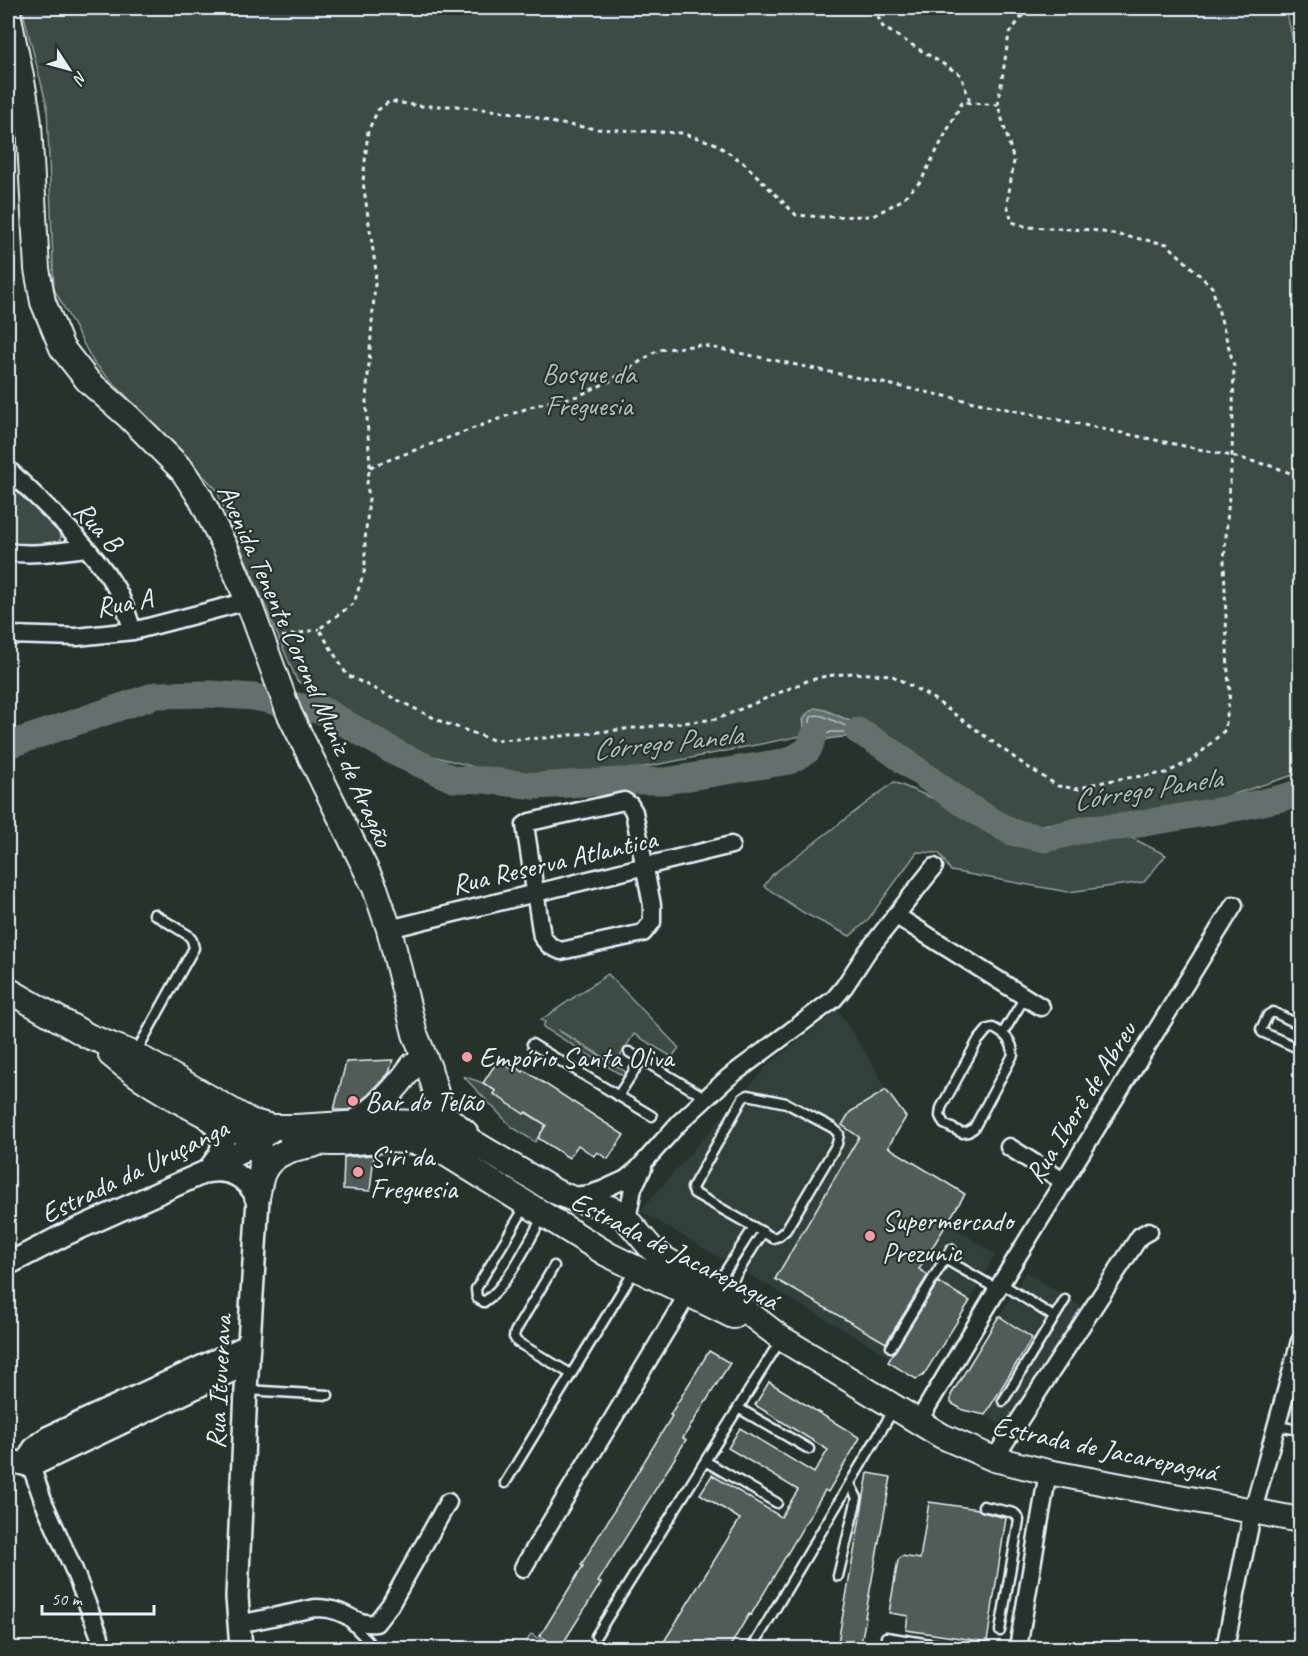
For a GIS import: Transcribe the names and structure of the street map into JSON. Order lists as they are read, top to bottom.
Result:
{
  "streets": {
    "main road": ["Avenida Tenente Coronel Muniz de Aragão", "Estrada de Jacarepaguá"],
    "street": [
      "Rua B",
      "Rua A",
      "Rua Reserva Atlantica",
      "Rua Iberê de Abreu",
      "Estrada da Uruçanga",
      "Rua Ituverava"
    ]
  },
  "crossings": [
    ["Rua B", "Rua A"],
    ["Rua A", "Avenida Tenente Coronel Muniz de Aragão"],
    ["Avenida Tenente Coronel Muniz de Aragão", "Rua Reserva Atlantica"],
    ["Avenida Tenente Coronel Muniz de Aragão", "Estrada de Jacarepaguá"],
    ["Rua Iberê de Abreu", "Estrada de Jacarepaguá"],
    ["Estrada da Uruçanga", "Estrada de Jacarepaguá"],
    ["Estrada da Uruçanga", "Rua Ituverava"],
    ["Estrada de Jacarepaguá", "Rua Ituverava"]
  ],
  "water": ["Córrego Panela"],
  "parks": ["Bosque da Freguesia"],
  "places": [
    "Empório Santa Oliva",
    "Bar do Telão",
    "Siri da Freguesia",
    "Supermercado Prezunic"
  ],
  "scale_bar": "50 m",
  "north": "bottom right"
}
